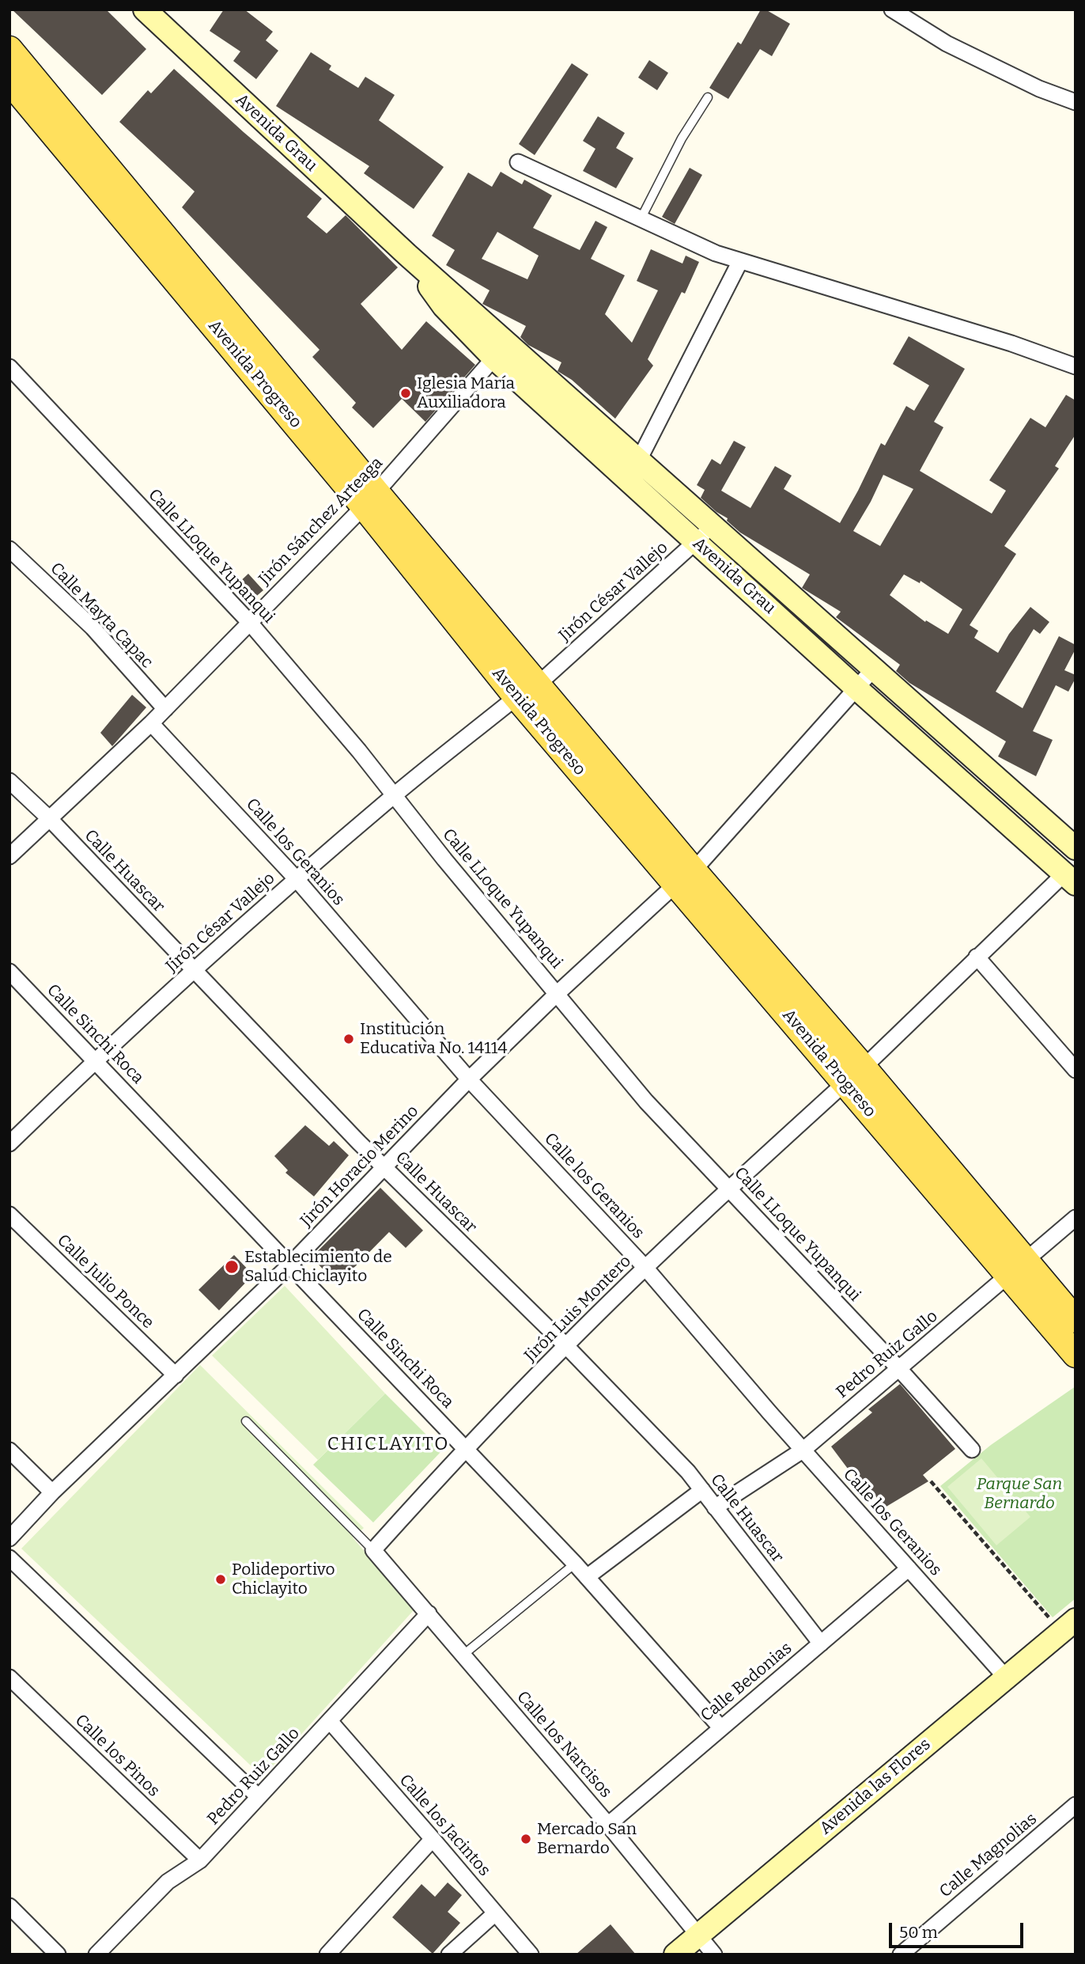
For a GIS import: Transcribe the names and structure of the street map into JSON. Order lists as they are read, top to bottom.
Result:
{
  "streets": {
    "main road": ["Avenida Progreso"],
    "street": [
      "Avenida Grau",
      "Jirón Sánchez Arteaga",
      "Calle LLoque Yupanqui",
      "Jirón César Vallejo",
      "Calle Mayta Capac",
      "Calle los Geranios",
      "Calle Huascar",
      "Calle Sinchi Roca",
      "Jirón Horacio Merino",
      "Calle Julio Ponce",
      "Jirón Luis Montero",
      "Pedro Ruiz Gallo",
      "Calle Bedonias",
      "Calle los Narcisos",
      "Calle los Pinos",
      "Avenida las Flores",
      "Calle los Jacintos",
      "Calle Magnolias"
    ]
  },
  "crossings": [
    ["Avenida Grau", "Jirón Sánchez Arteaga"],
    ["Avenida Grau", "Jirón César Vallejo"],
    ["Avenida Grau", "Jirón Horacio Merino"],
    ["Avenida Grau", "Jirón Luis Montero"],
    ["Avenida Progreso", "Jirón Sánchez Arteaga"],
    ["Avenida Progreso", "Jirón César Vallejo"],
    ["Avenida Progreso", "Jirón Horacio Merino"],
    ["Avenida Progreso", "Jirón Luis Montero"],
    ["Avenida Progreso", "Pedro Ruiz Gallo"],
    ["Jirón Sánchez Arteaga", "Calle LLoque Yupanqui"],
    ["Jirón Sánchez Arteaga", "Calle Mayta Capac"],
    ["Jirón Sánchez Arteaga", "Calle los Geranios"],
    ["Jirón Sánchez Arteaga", "Calle Huascar"],
    ["Calle LLoque Yupanqui", "Jirón César Vallejo"],
    ["Calle LLoque Yupanqui", "Jirón Horacio Merino"],
    ["Calle LLoque Yupanqui", "Jirón Luis Montero"],
    ["Calle LLoque Yupanqui", "Pedro Ruiz Gallo"],
    ["Jirón César Vallejo", "Calle los Geranios"],
    ["Jirón César Vallejo", "Calle Huascar"],
    ["Jirón César Vallejo", "Calle Sinchi Roca"],
    ["Calle los Geranios", "Jirón Horacio Merino"],
    ["Calle los Geranios", "Jirón Luis Montero"],
    ["Calle los Geranios", "Pedro Ruiz Gallo"],
    ["Calle los Geranios", "Calle Bedonias"],
    ["Calle los Geranios", "Avenida las Flores"],
    ["Calle Huascar", "Jirón Horacio Merino"],
    ["Calle Huascar", "Jirón Luis Montero"],
    ["Calle Huascar", "Pedro Ruiz Gallo"],
    ["Calle Huascar", "Calle Bedonias"],
    ["Calle Sinchi Roca", "Jirón Horacio Merino"],
    ["Calle Sinchi Roca", "Jirón Luis Montero"],
    ["Calle Sinchi Roca", "Calle Bedonias"],
    ["Jirón Horacio Merino", "Calle Julio Ponce"],
    ["Pedro Ruiz Gallo", "Calle los Narcisos"],
    ["Pedro Ruiz Gallo", "Calle los Pinos"],
    ["Pedro Ruiz Gallo", "Calle los Jacintos"],
    ["Calle Bedonias", "Calle los Narcisos"],
    ["Calle los Narcisos", "Avenida las Flores"]
  ],
  "districts": ["CHICLAYITO"],
  "parks": ["Parque San Bernardo"],
  "places": [
    "Iglesia María Auxiliadora",
    "Institución Educativa No. 14114",
    "Establecimiento de Salud Chiclayito",
    "Polideportivo Chiclayito",
    "Mercado San Bernardo"
  ],
  "scale_bar": "50 m"
}
